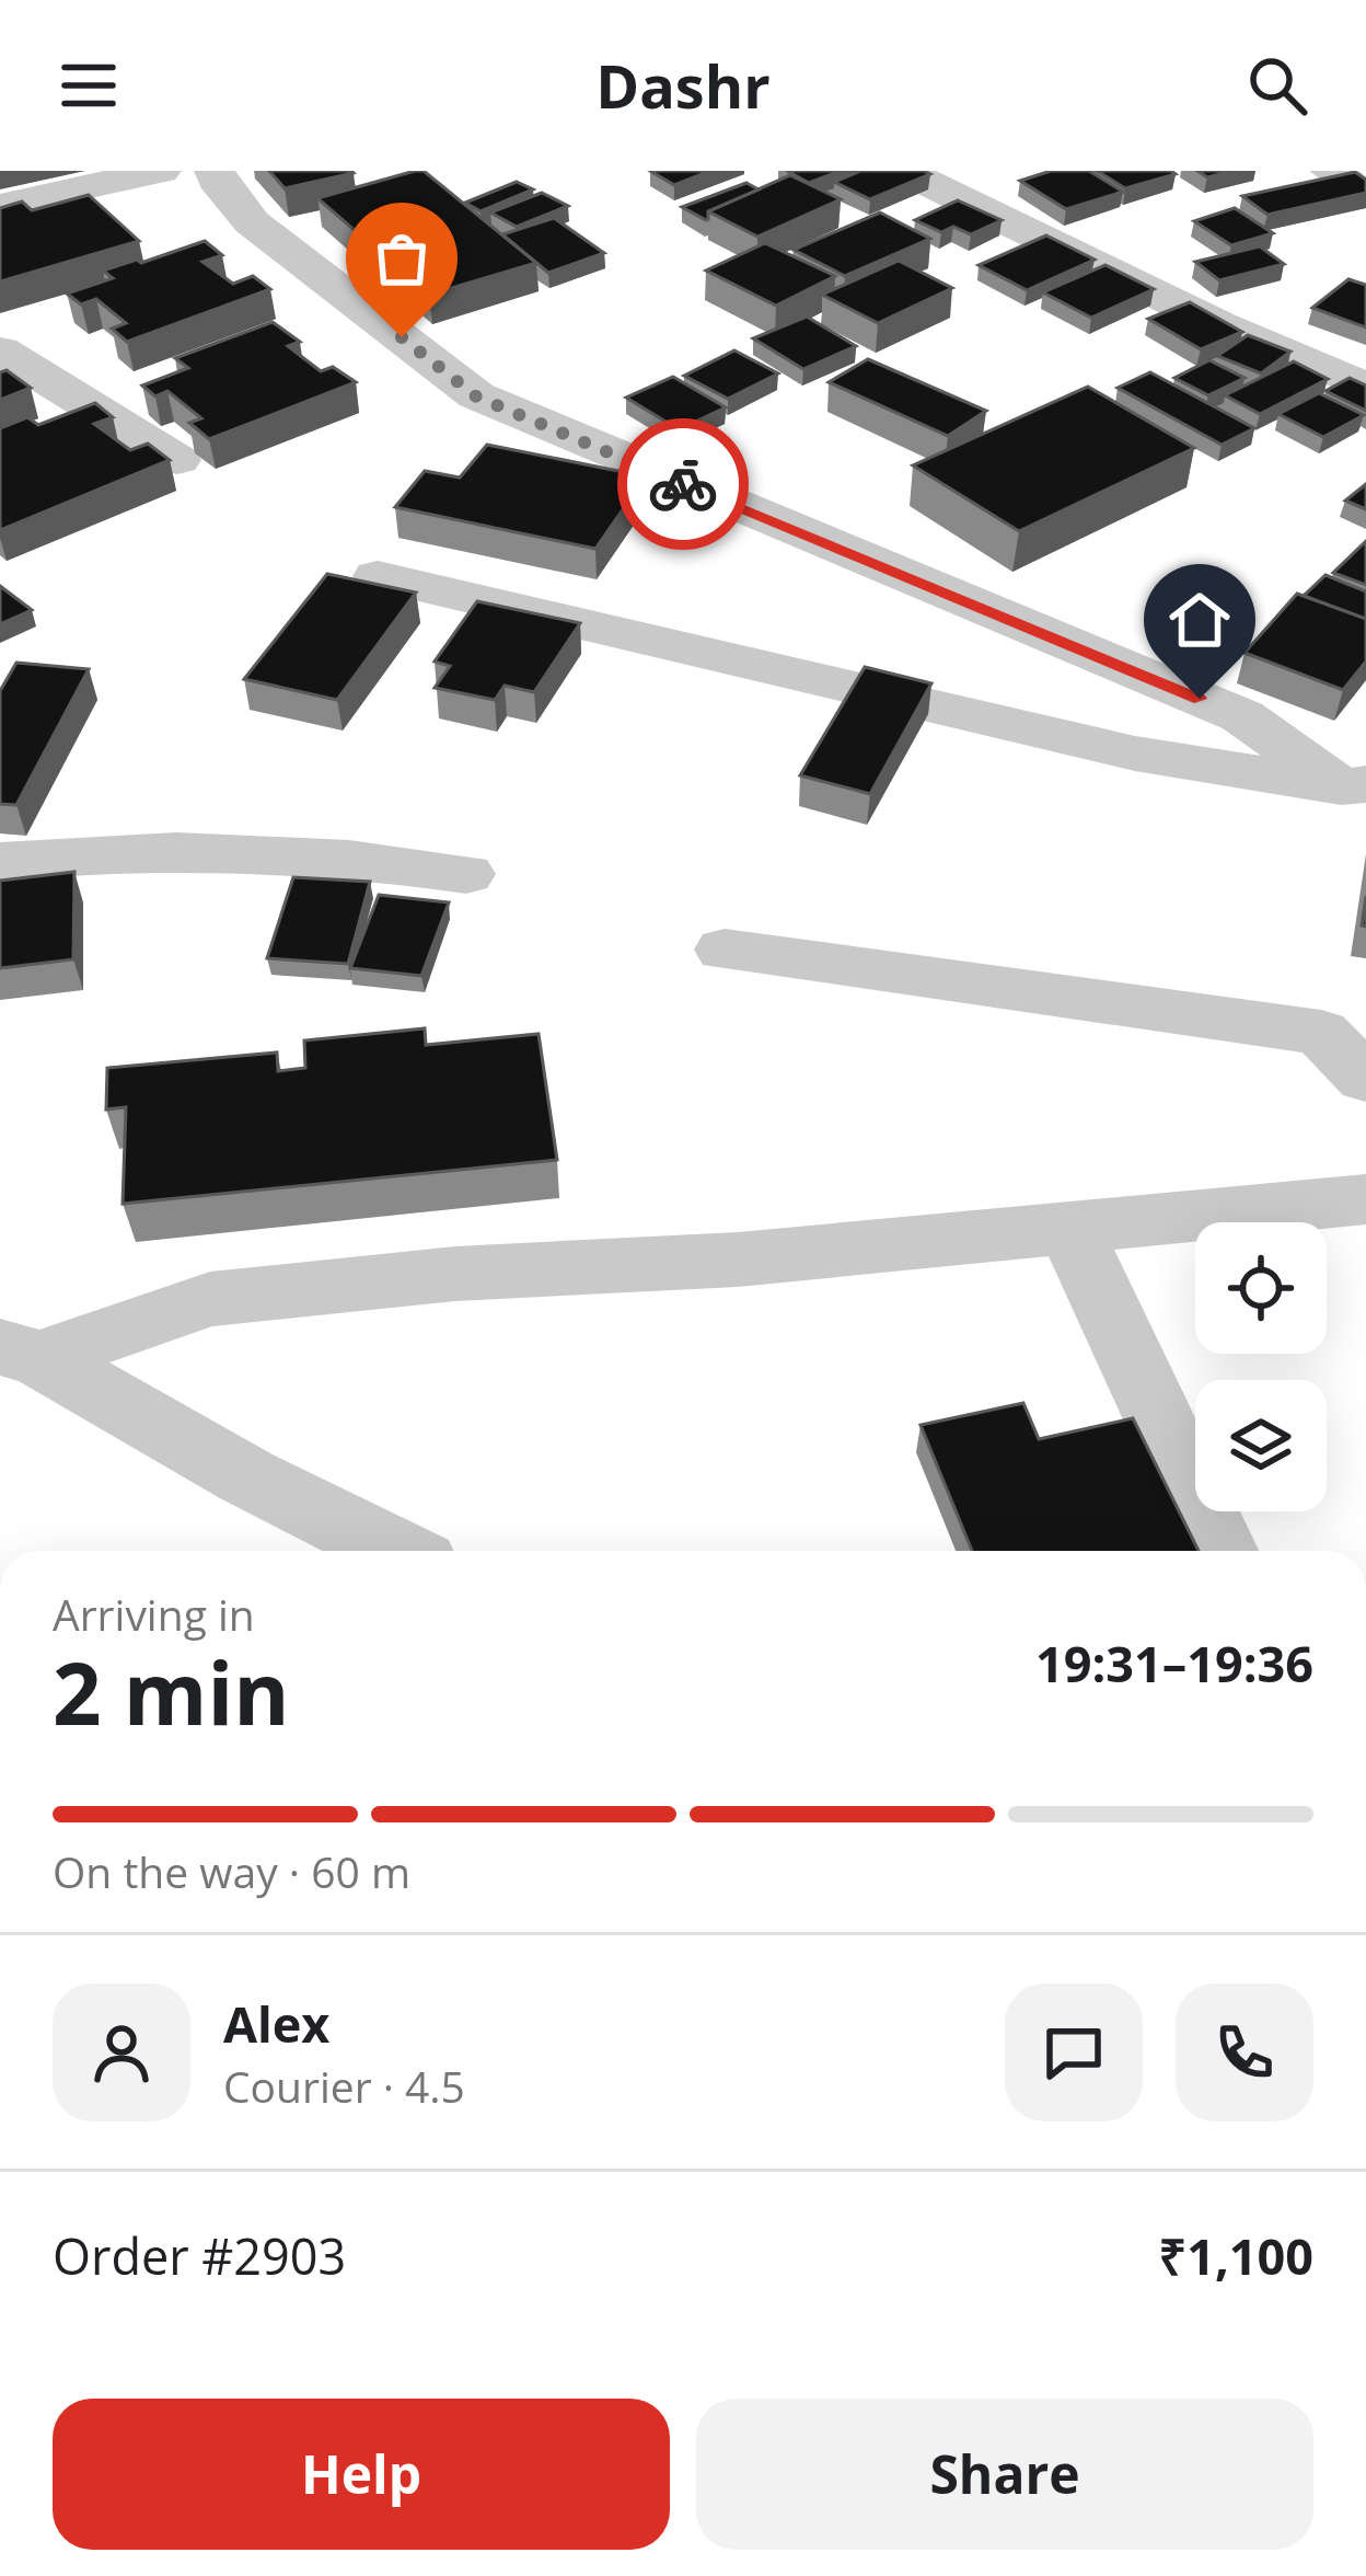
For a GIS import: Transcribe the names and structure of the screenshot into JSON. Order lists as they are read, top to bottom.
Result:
{
  "page": {
    "header": "Dashr",
    "heading": ["2 min", "Arriving in", "19:31–19:36"],
    "panel": [
      "Alex",
      "Courier · 4.5",
      "Order #2903",
      "₹1,100"
    ],
    "bar": "On the way · 60 m",
    "buttons": ["Help", "Share"]
  }
}
